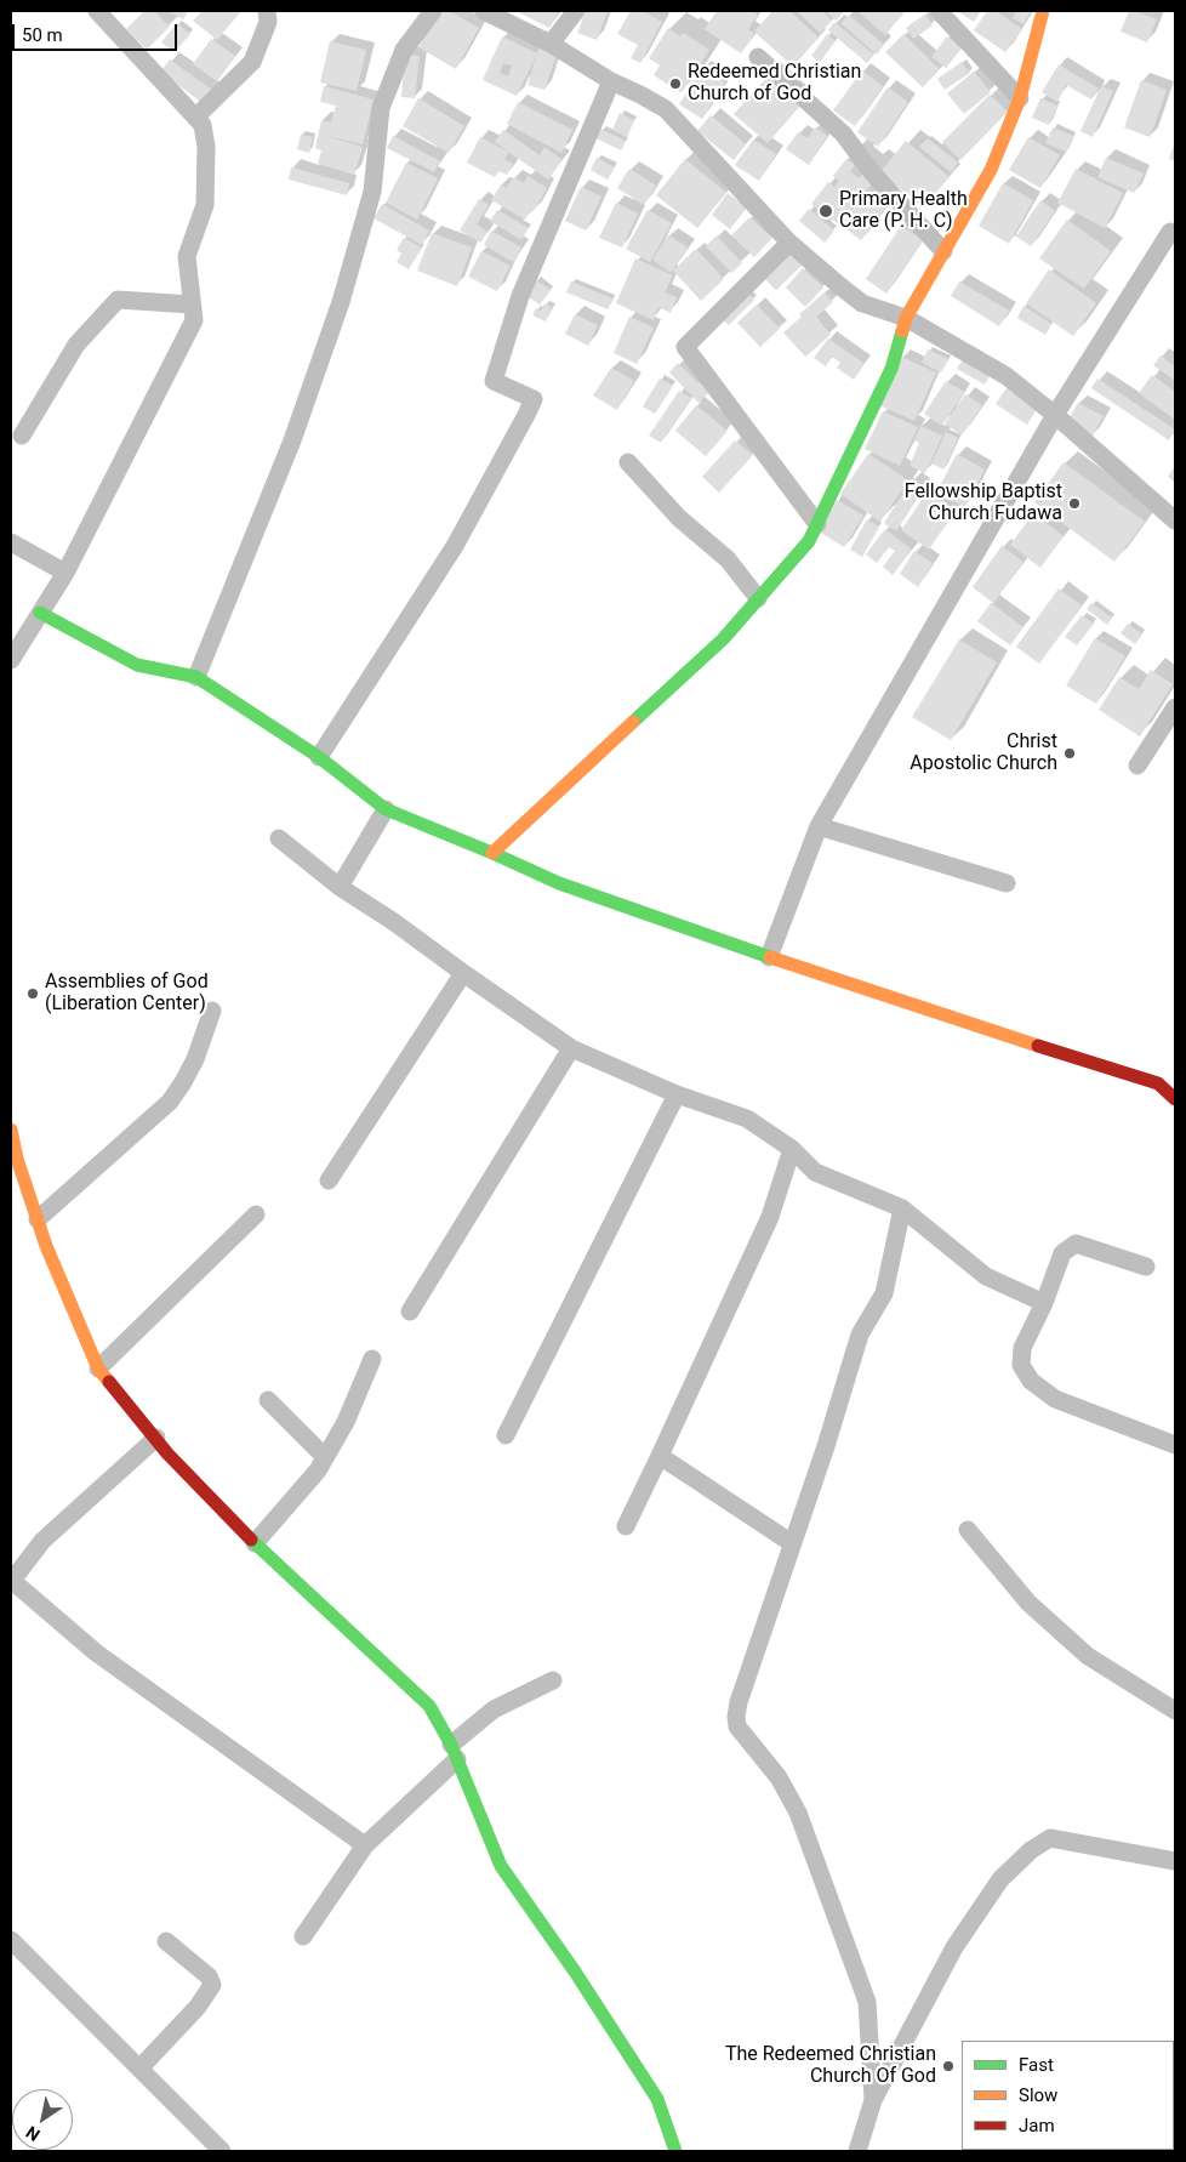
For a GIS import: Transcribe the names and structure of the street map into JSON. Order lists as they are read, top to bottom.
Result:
{
  "places": [
    "Redeemed Christian Church of God",
    "Primary Health Care (P. H. C)",
    "Fellowship Baptist Church Fudawa",
    "Christ Apostolic Church",
    "Assemblies of God (Liberation Center)",
    "The Redeemed Christian Church Of God"
  ],
  "legend": ["Fast", "Slow", "Jam"],
  "scale_bar": "50 m",
  "north": "bottom left"
}
